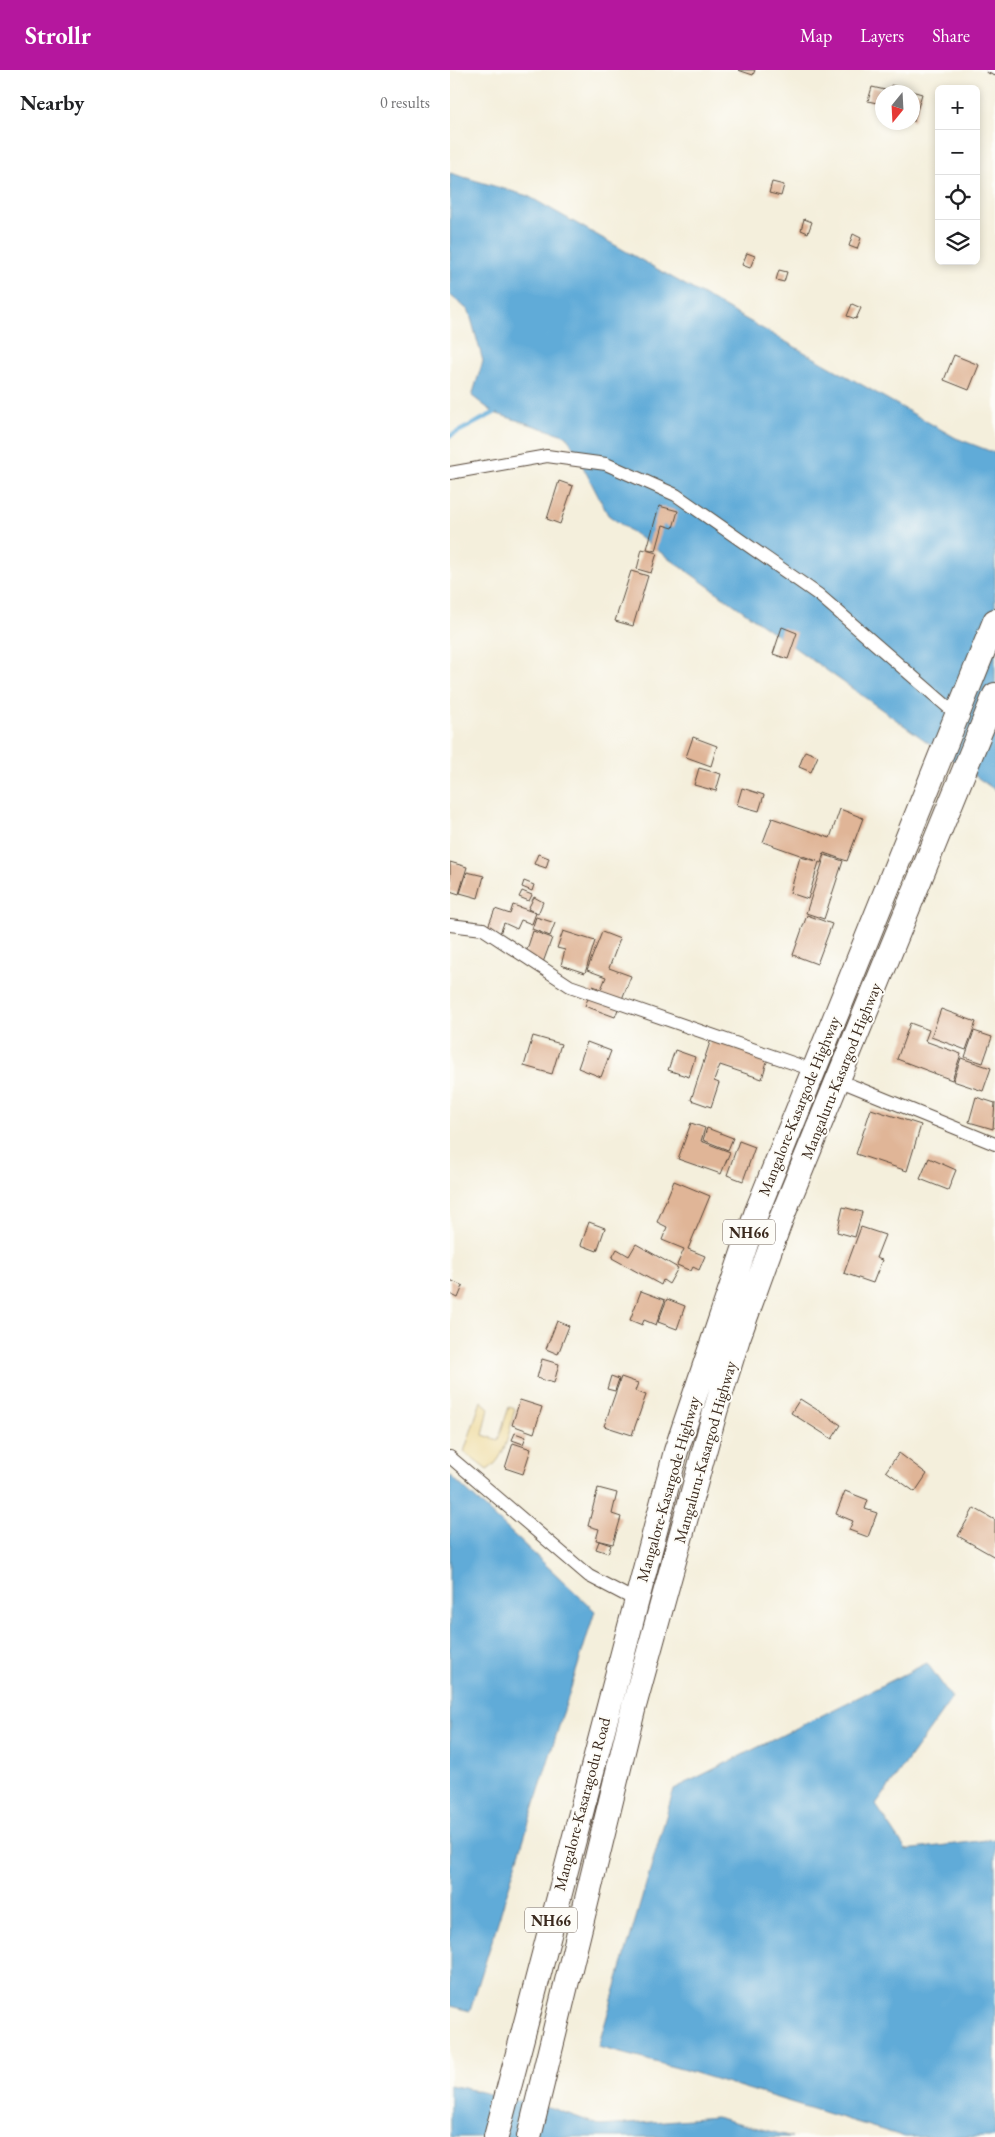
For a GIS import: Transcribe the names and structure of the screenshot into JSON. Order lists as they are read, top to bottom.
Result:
{
  "streets": {
    "highway": [
      "Mangaluru-Kasargod Highway",
      "Mangalore-Kasargode Highway",
      "NH66",
      "Mangalore-Kasaragodu Road"
    ]
  },
  "crossings": [
    ["Mangalore-Kasargode Highway", "NH66"],
    ["Mangalore-Kasargode Highway", "Mangalore-Kasaragodu Road"]
  ],
  "north": "bottom",
  "page": {
    "header": "Strollr",
    "nav": ["Map", "Layers", "Share"],
    "heading": ["Nearby", "0 results"],
    "map_buttons": ["+", "−"]
  }
}
